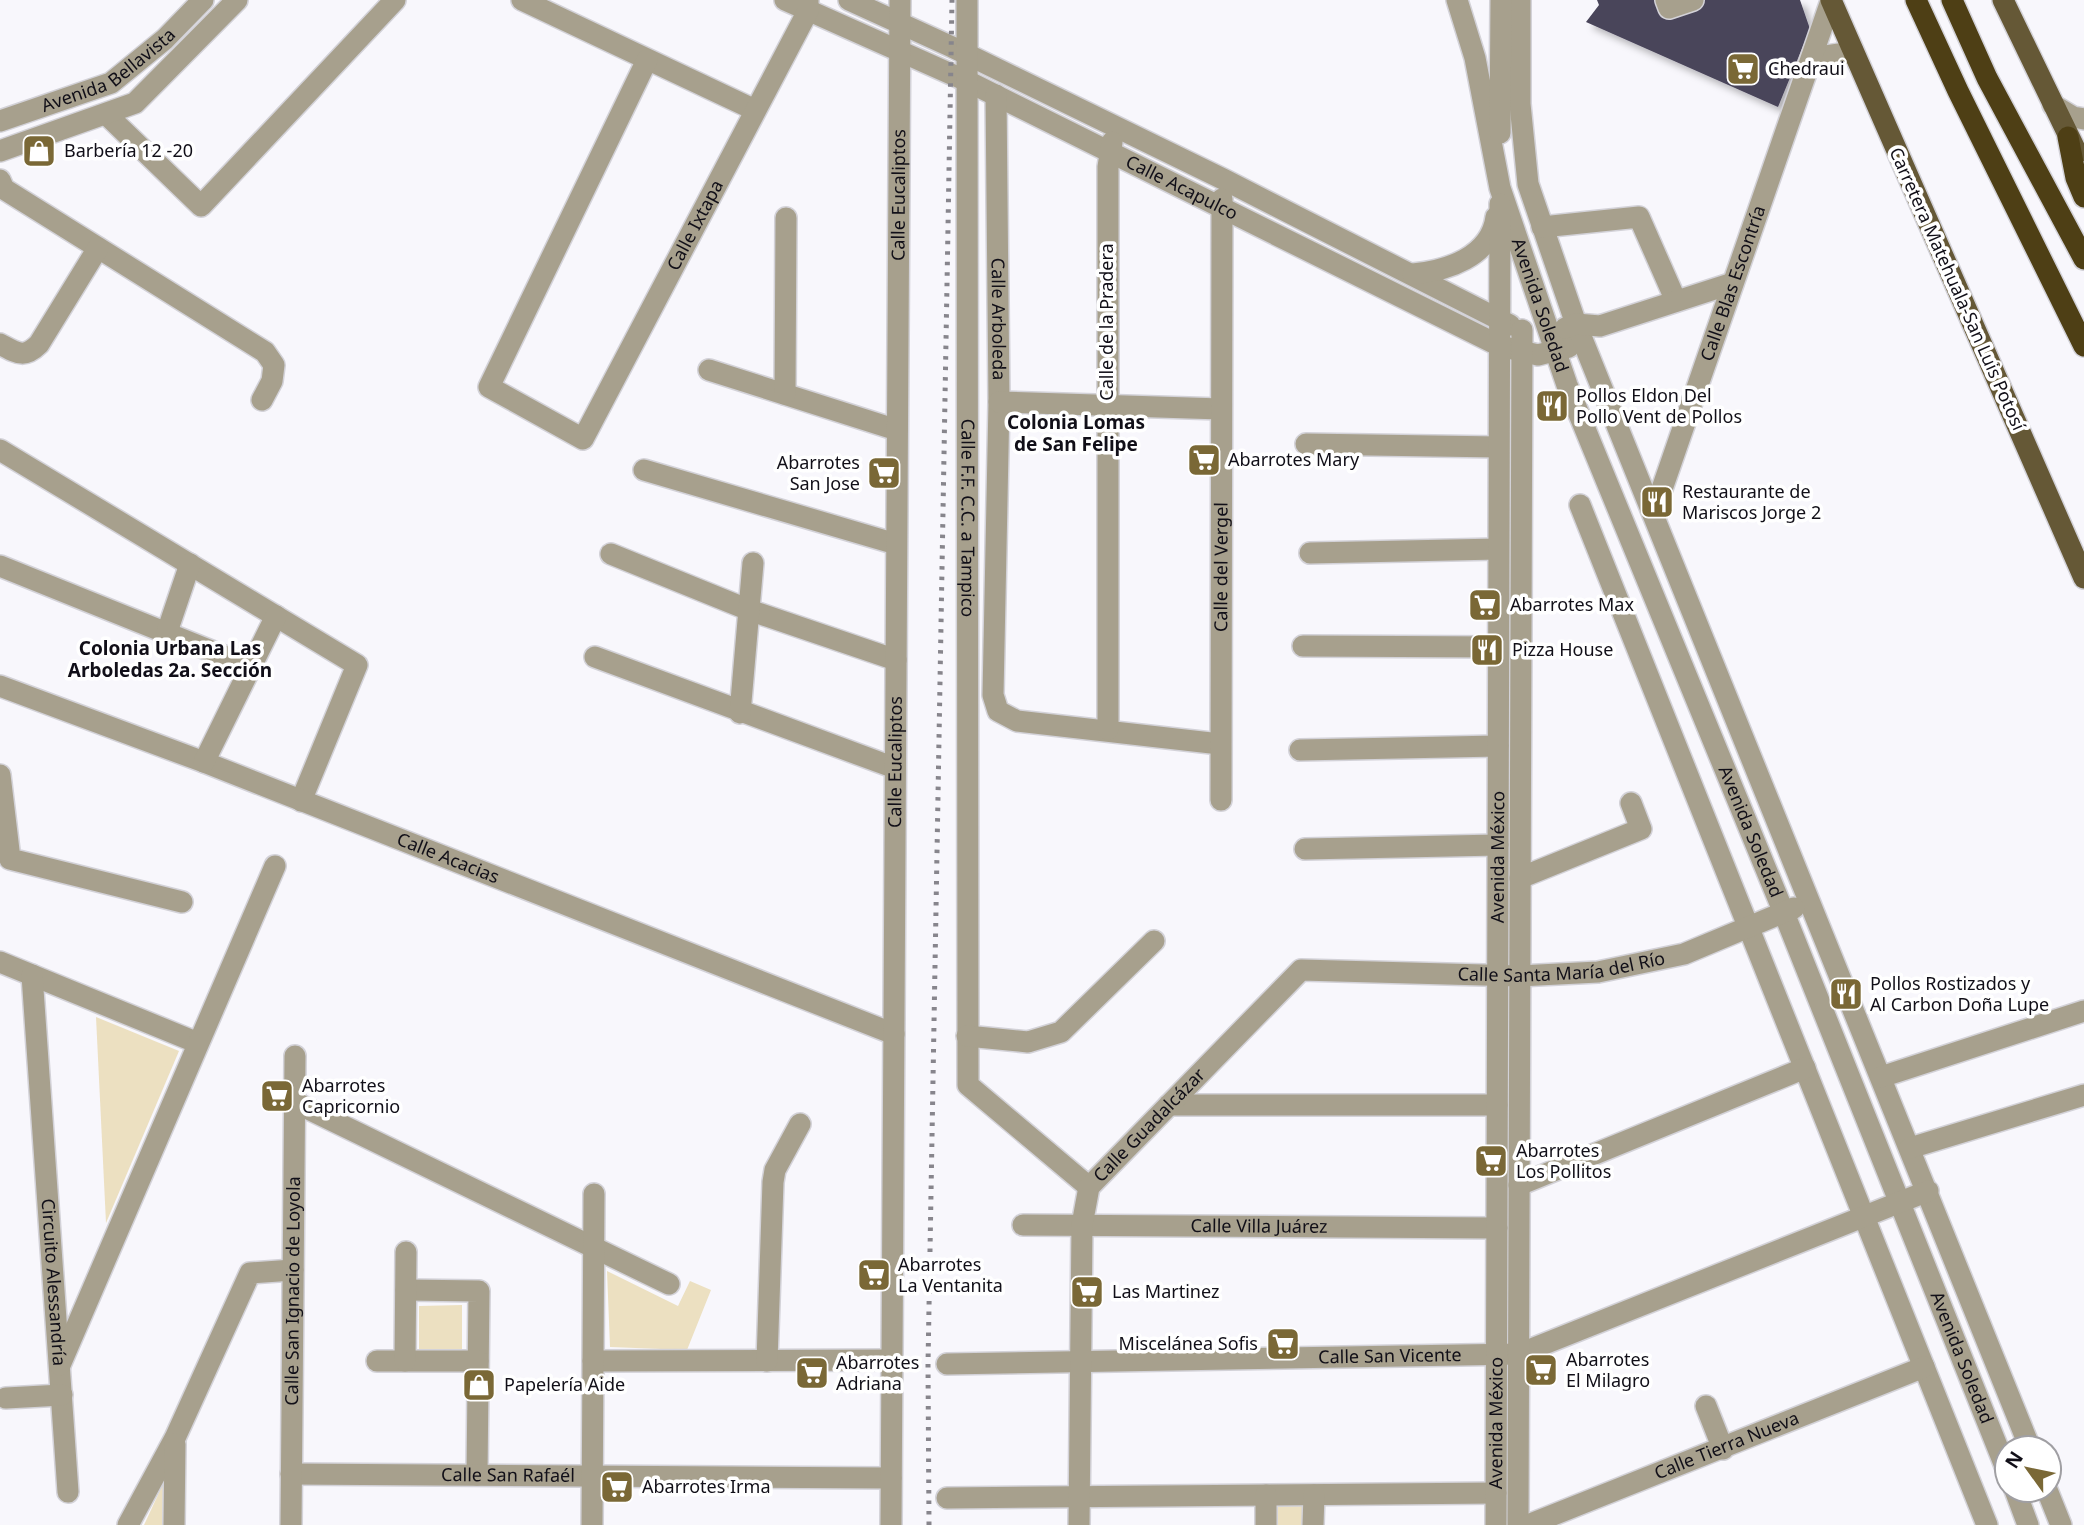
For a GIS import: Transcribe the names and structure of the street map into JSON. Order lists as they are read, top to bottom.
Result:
{
  "streets": {
    "main road": ["Carretera Matehuala-San Luis Potosí"],
    "street": [
      "Avenida Bellavista",
      "Calle Acapulco",
      "Calle Eucaliptos",
      "Calle Ixtapa",
      "Calle Blas Escontría",
      "Avenida Soledad",
      "Calle Arboleda",
      "Calle de la Pradera",
      "Calle F.F. C.C. a Tampico",
      "Calle del Vergel",
      "Avenida México",
      "Calle Acacias",
      "Calle Santa María del Río",
      "Calle Guadalcázar",
      "Calle Villa Juárez",
      "Circuito Alessandría",
      "Calle San Ignacio de Loyola",
      "Calle San Vicente",
      "Calle Tierra Nueva",
      "Calle San Rafaél"
    ]
  },
  "crossings": [
    ["Calle Acapulco", "Calle Eucaliptos"],
    ["Calle Acapulco", "Calle Ixtapa"],
    ["Calle Acapulco", "Avenida Soledad"],
    ["Calle Acapulco", "Calle Arboleda"],
    ["Calle Acapulco", "Calle de la Pradera"],
    ["Calle Acapulco", "Calle F.F. C.C. a Tampico"],
    ["Calle Acapulco", "Calle del Vergel"],
    ["Calle Acapulco", "Avenida México"],
    ["Calle Eucaliptos", "Calle Acacias"],
    ["Calle Eucaliptos", "Calle San Rafaél"],
    ["Calle Blas Escontría", "Carretera Matehuala-San Luis Potosí"],
    ["Calle Blas Escontría", "Avenida Soledad"],
    ["Avenida Soledad", "Avenida México"],
    ["Avenida Soledad", "Calle Santa María del Río"],
    ["Avenida Soledad", "Calle San Vicente"],
    ["Calle Arboleda", "Calle de la Pradera"],
    ["Calle F.F. C.C. a Tampico", "Calle Guadalcázar"],
    ["Avenida México", "Calle Santa María del Río"],
    ["Avenida México", "Calle Villa Juárez"],
    ["Avenida México", "Calle San Vicente"],
    ["Calle Santa María del Río", "Calle Guadalcázar"],
    ["Calle Guadalcázar", "Calle Villa Juárez"],
    ["Calle Guadalcázar", "Calle San Vicente"],
    ["Calle San Ignacio de Loyola", "Calle San Rafaél"]
  ],
  "districts": ["Colonia Lomas de San Felipe", "Colonia Urbana Las Arboledas 2a. Sección"],
  "places": {
    "supermarket": [
      "Chedraui",
      "Abarrotes Mary",
      "Abarrotes San Jose",
      "Abarrotes Max",
      "Abarrotes Capricornio",
      "Abarrotes Los Pollitos",
      "Abarrotes La Ventanita",
      "Las Martinez",
      "Miscelánea Sofis",
      "Abarrotes El Milagro",
      "Abarrotes Adriana",
      "Abarrotes Irma"
    ],
    "shop": ["Barbería 12 -20", "Papelería Aide"],
    "restaurant": [
      "Pollos Eldon Del Pollo Vent de Pollos",
      "Restaurante de Mariscos Jorge 2",
      "Pizza House",
      "Pollos Rostizados y Al Carbon Doña Lupe"
    ]
  },
  "north": "top left"
}
